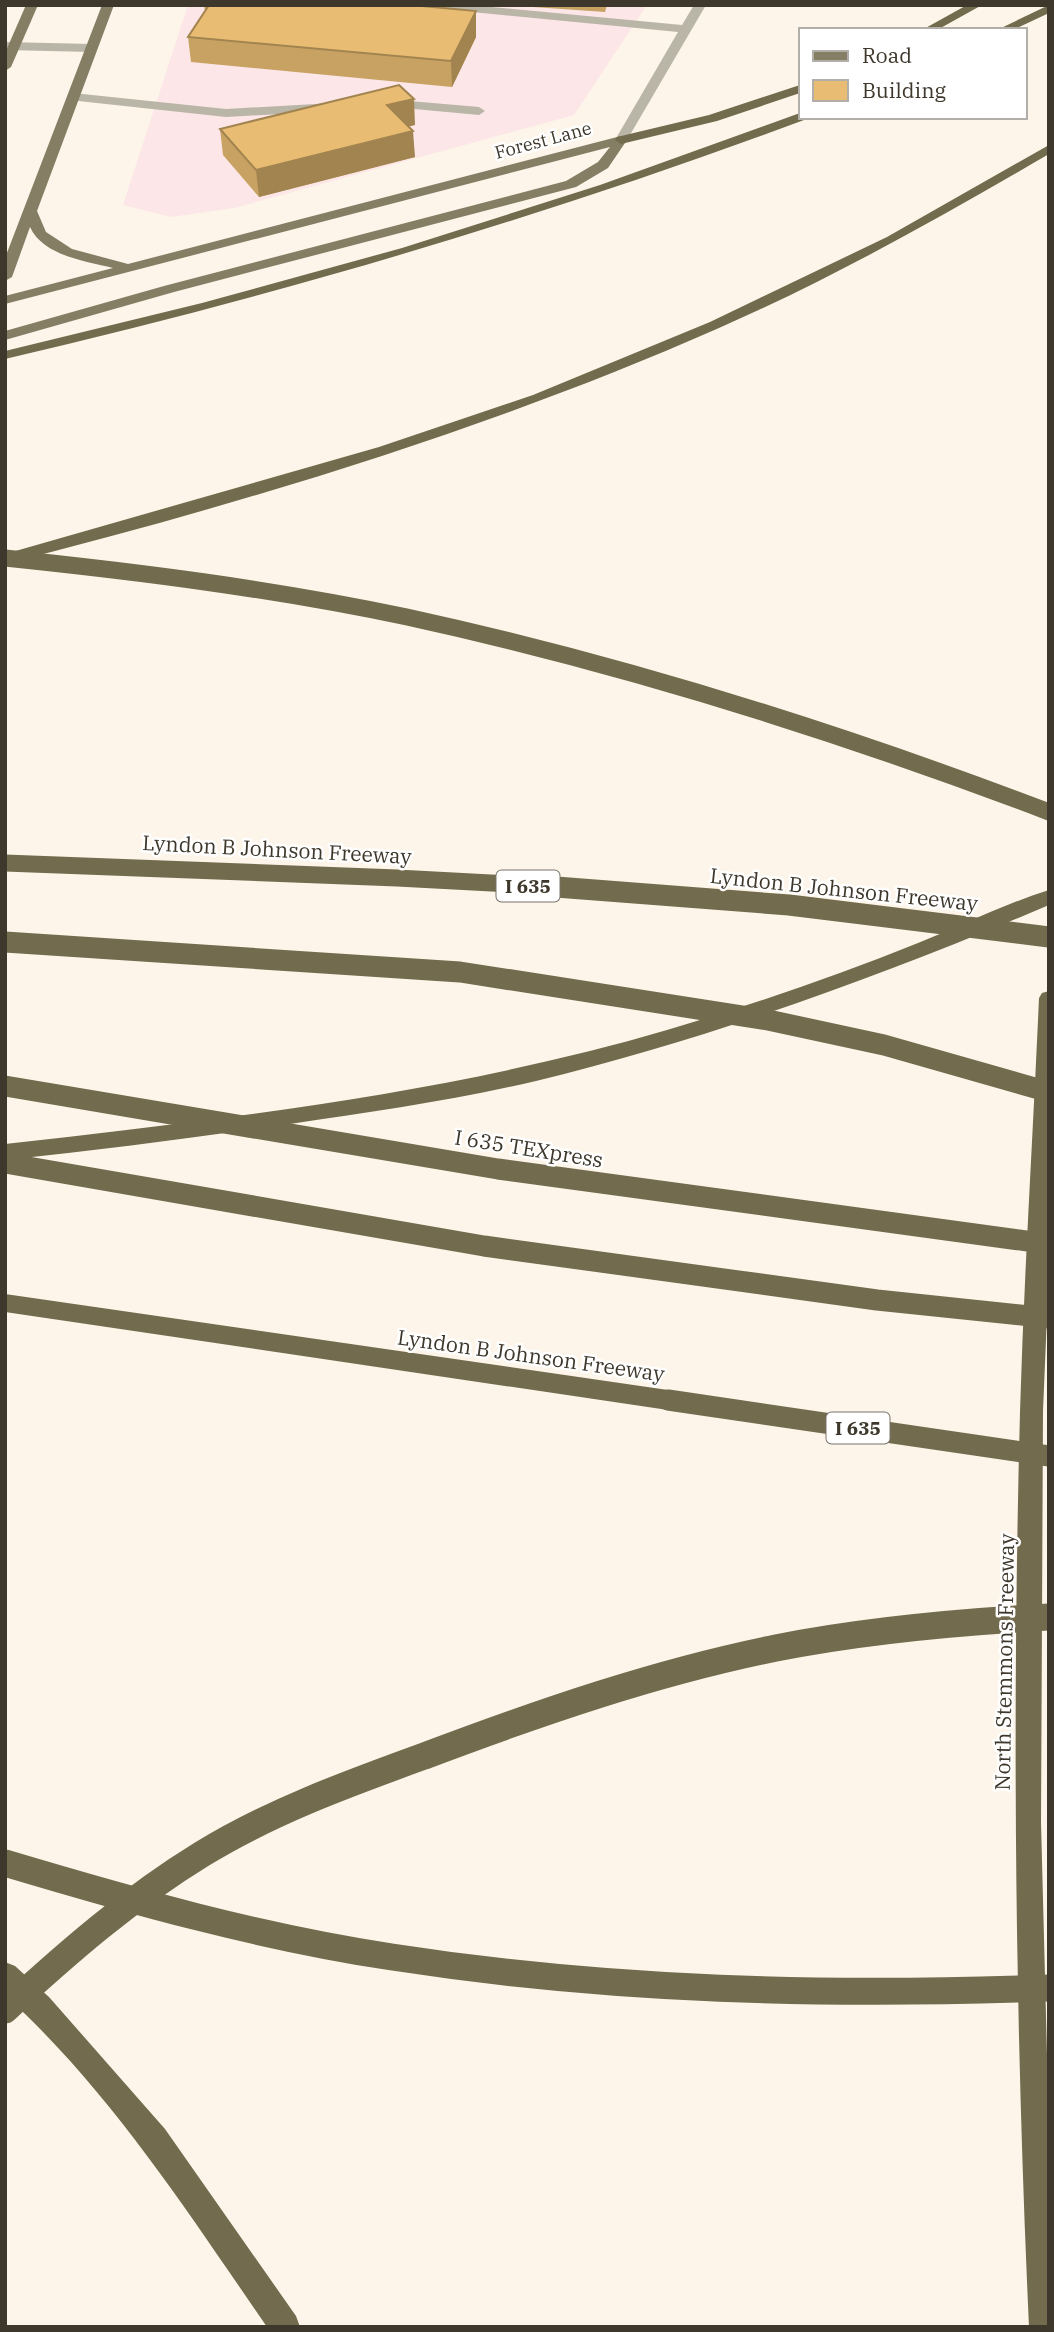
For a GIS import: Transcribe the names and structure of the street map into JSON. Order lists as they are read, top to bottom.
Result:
{
  "streets": {
    "highway": [
      "Lyndon B Johnson Freeway",
      "I 635",
      "I 635 TEXpress",
      "North Stemmons Freeway"
    ],
    "main road": ["Forest Lane"]
  },
  "legend": ["Road", "Building"]
}
